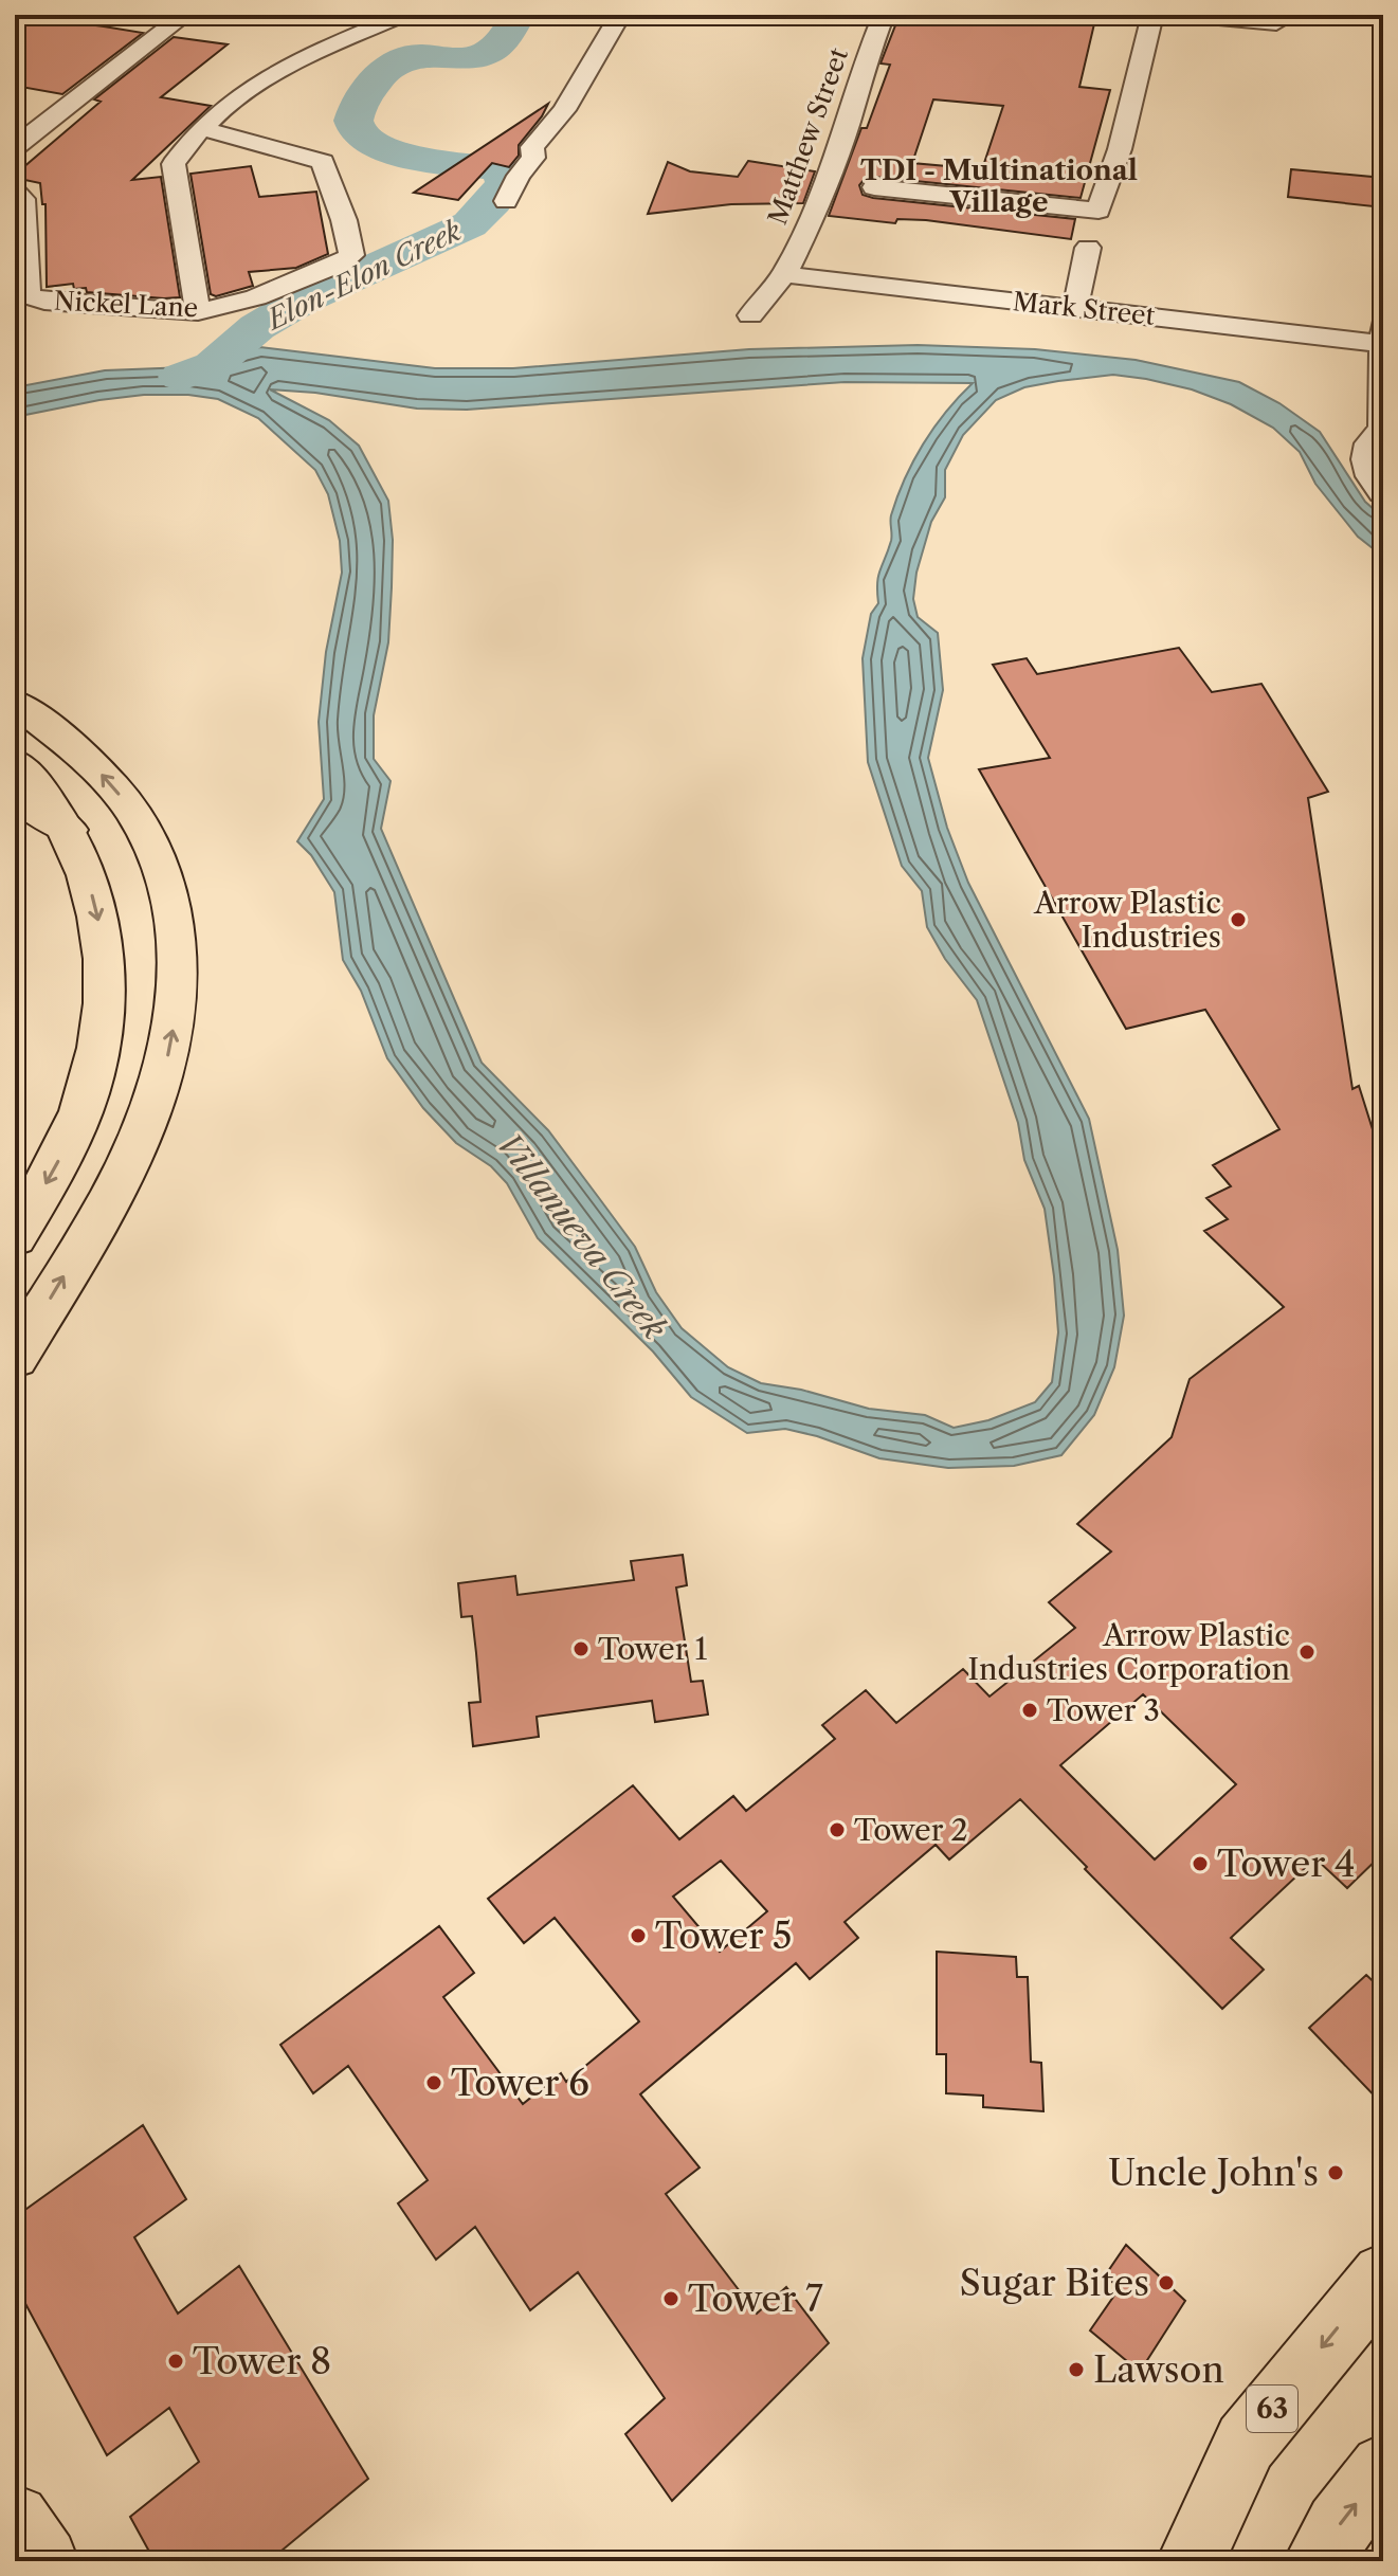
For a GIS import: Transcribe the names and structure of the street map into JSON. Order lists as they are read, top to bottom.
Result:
{
  "streets": {
    "main road": ["63"],
    "street": ["Matthew Street", "Nickel Lane", "Mark Street"]
  },
  "crossings": [
    ["Matthew Street", "Mark Street"]
  ],
  "districts": ["TDI - Multinational Village"],
  "water": ["Elon-Elon Creek", "Villanueva Creek"],
  "places": [
    "Arrow Plastic Industries",
    "Tower 1",
    "Arrow Plastic Industries Corporation",
    "Tower 3",
    "Tower 2",
    "Tower 4",
    "Tower 5",
    "Tower 6",
    "Uncle John's",
    "Sugar Bites",
    "Tower 7",
    "Tower 8",
    "Lawson"
  ]
}
